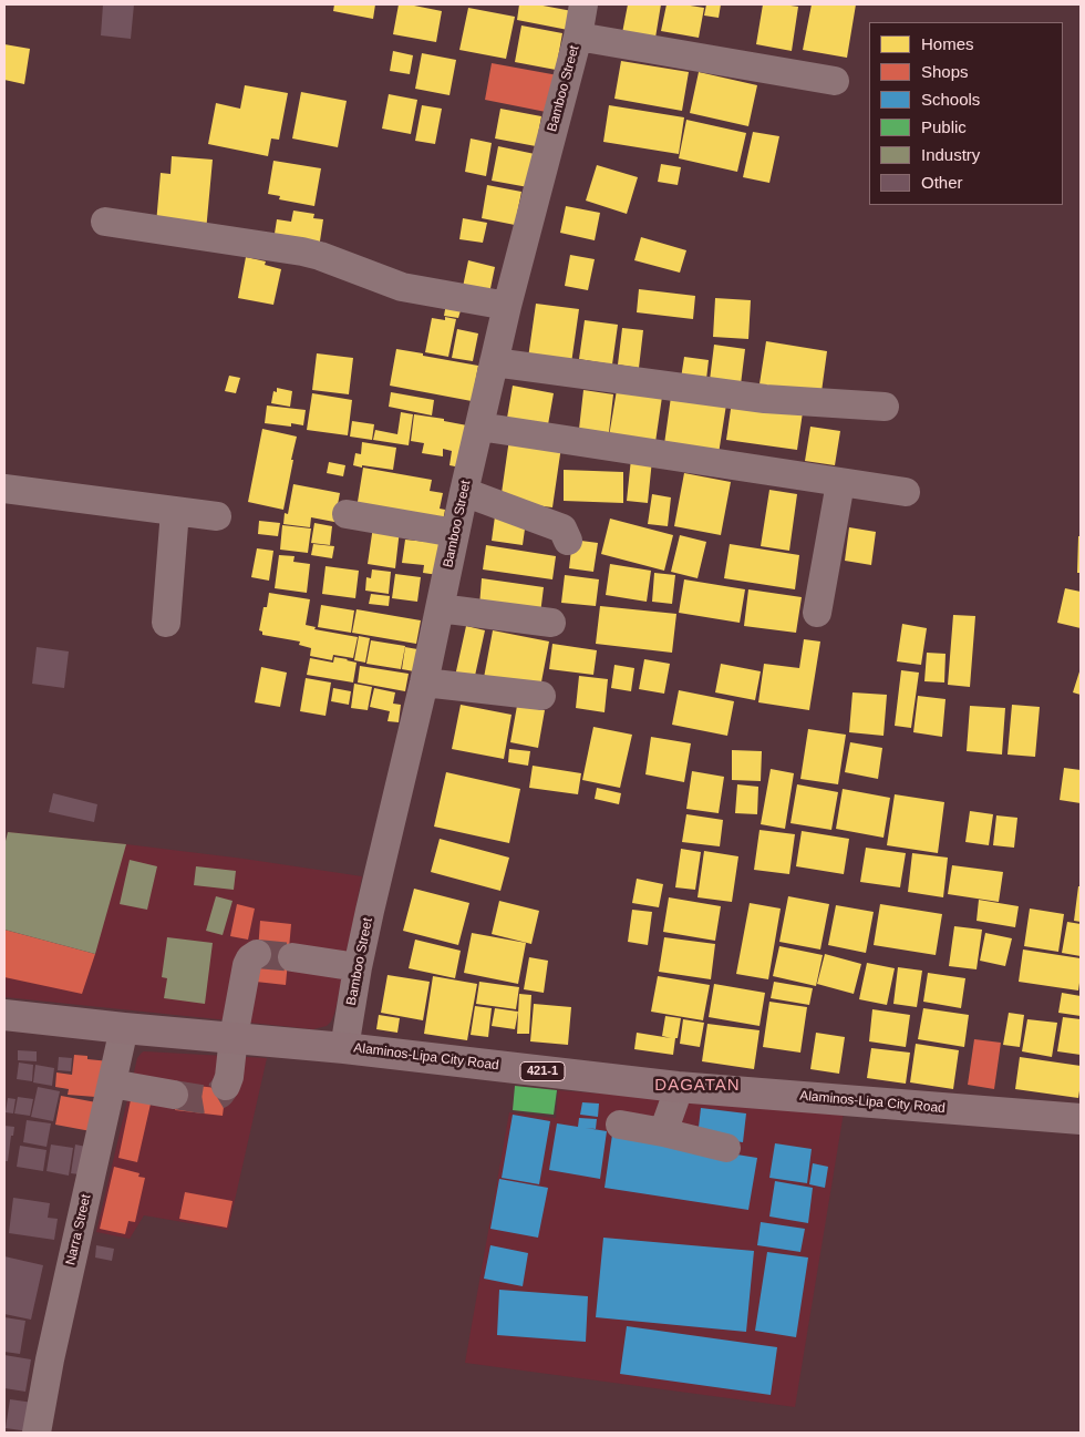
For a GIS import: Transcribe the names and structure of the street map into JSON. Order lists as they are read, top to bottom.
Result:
{
  "streets": {
    "main road": ["Alaminos-Lipa City Road", "421-1"],
    "street": ["Bamboo Street", "Narra Street"]
  },
  "crossings": [
    ["Bamboo Street", "Alaminos-Lipa City Road"],
    ["Alaminos-Lipa City Road", "Narra Street"]
  ],
  "districts": ["DAGATAN"],
  "legend": [
    "Homes",
    "Shops",
    "Schools",
    "Public",
    "Industry",
    "Other"
  ]
}
